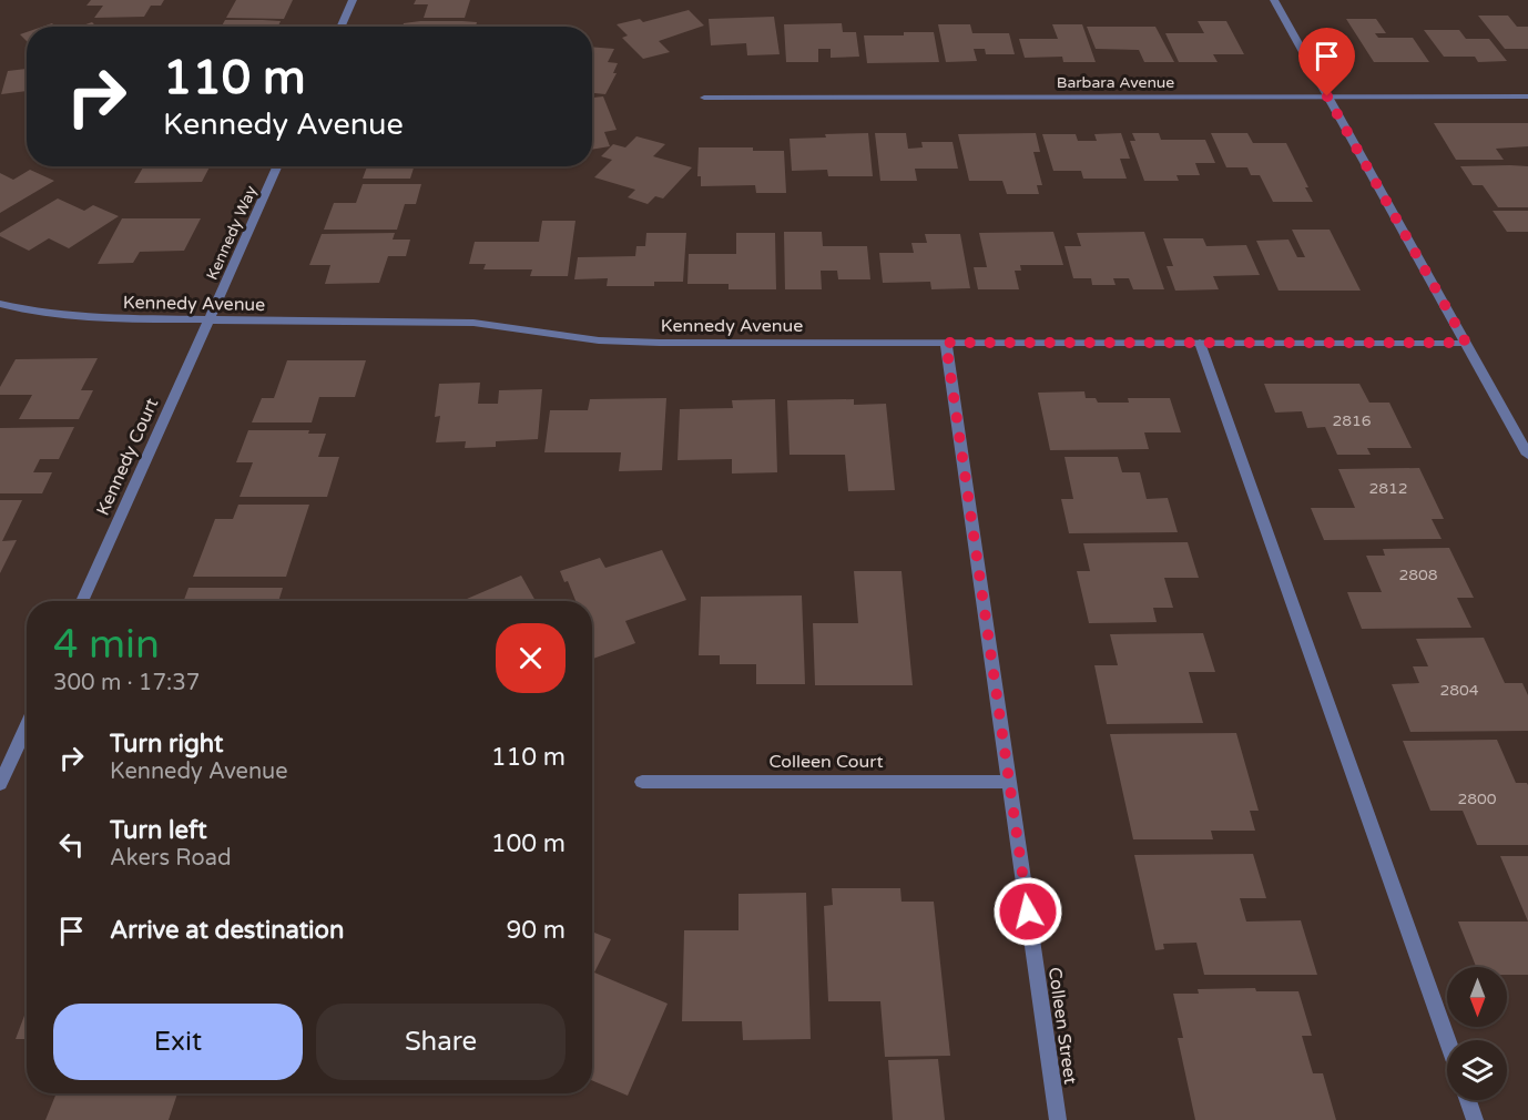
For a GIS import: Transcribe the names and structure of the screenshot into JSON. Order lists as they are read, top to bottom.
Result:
{
  "streets": {
    "street": [
      "Barbara Avenue",
      "Kennedy Way",
      "Kennedy Avenue",
      "Kennedy Court",
      "Colleen Court",
      "Colleen Street"
    ]
  },
  "crossings": [
    ["Kennedy Way", "Kennedy Avenue"],
    ["Kennedy Way", "Kennedy Court"],
    ["Kennedy Avenue", "Kennedy Court"],
    ["Kennedy Avenue", "Colleen Street"],
    ["Colleen Court", "Colleen Street"]
  ],
  "house_numbers": [
    "2816",
    "2812",
    "2808",
    "2804",
    "2800"
  ],
  "north": "bottom",
  "page": {
    "turn": ["110 m", "Kennedy Avenue"],
    "heading": ["4 min", "300 m · 17:37"],
    "list": [
      {
        "name": "Turn right",
        "note": "Kennedy Avenue",
        "value": "110 m"
      },
      {
        "name": "Turn left",
        "note": "Akers Road",
        "value": "100 m"
      },
      {
        "name": "Arrive at destination",
        "value": "90 m"
      }
    ],
    "buttons": ["Exit", "Share"]
  }
}
